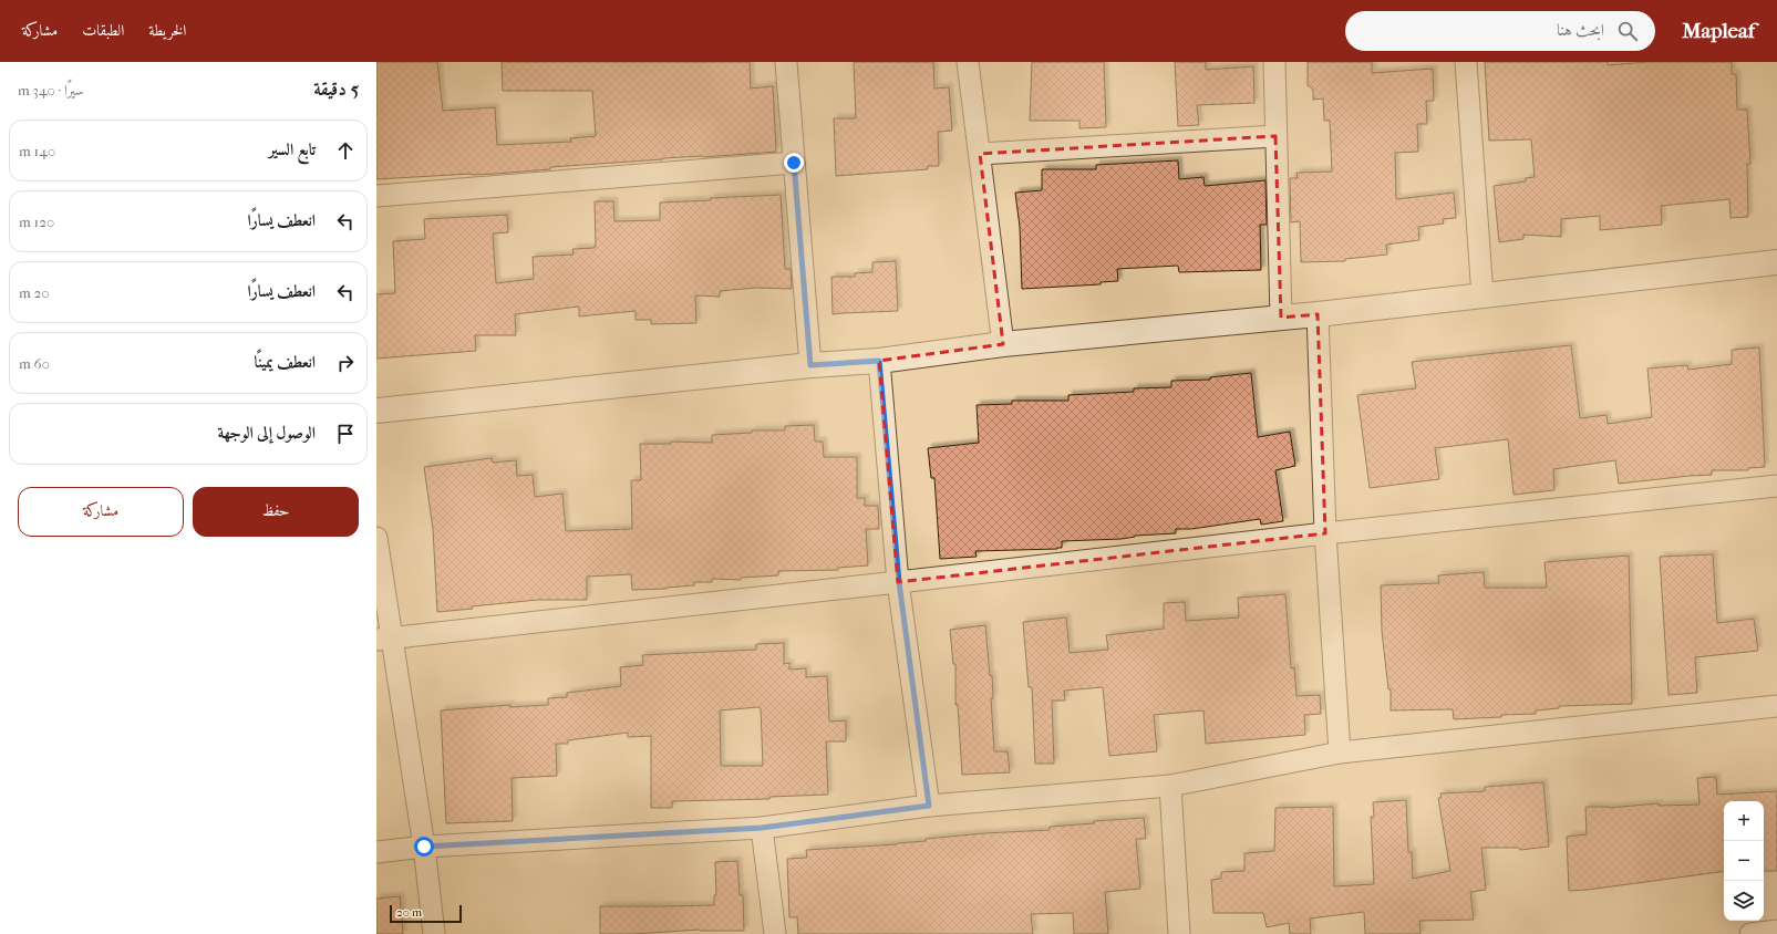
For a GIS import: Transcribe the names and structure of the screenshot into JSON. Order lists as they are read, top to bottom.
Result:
{
  "scale_bar": "20 m",
  "page": {
    "header": "Mapleaf",
    "search": "ابحث هنا",
    "nav": ["الخريطة", "الطبقات", "مشاركة"],
    "heading": ["5 دقيقة", "سيرًا · 340 m"],
    "list": [
      ["تابع السير", "140 m"],
      ["انعطف يسارًا", "120 m"],
      ["انعطف يسارًا", "20 m"],
      ["انعطف يمينًا", "60 m"],
      "الوصول إلى الوجهة"
    ],
    "buttons": ["حفظ", "مشاركة"],
    "map_buttons": ["+", "−"],
    "scale": "20 m"
  }
}
